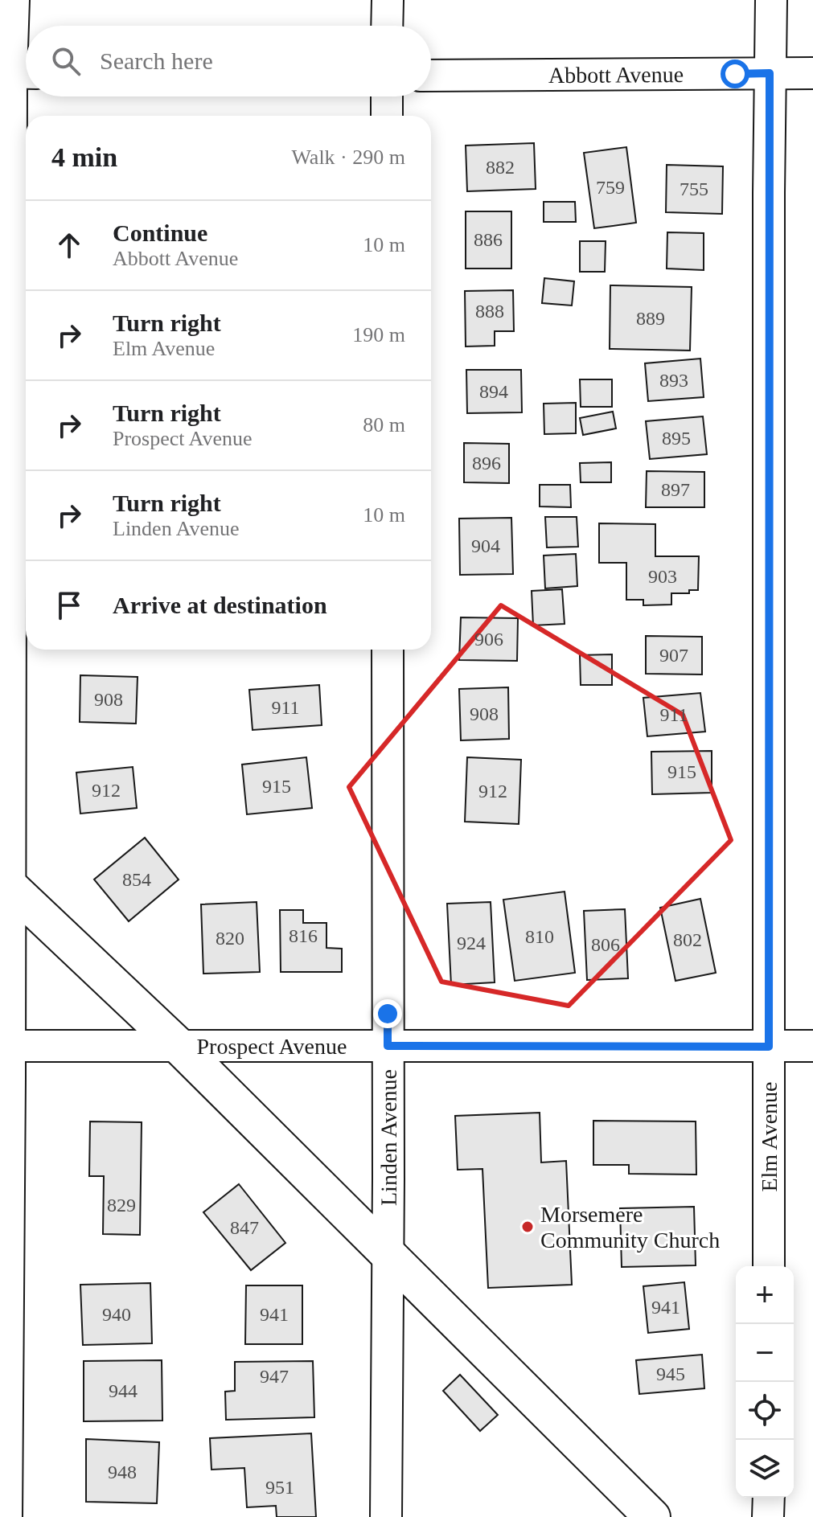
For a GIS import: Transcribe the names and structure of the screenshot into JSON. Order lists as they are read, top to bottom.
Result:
{
  "streets": {
    "street": [
      "Abbott Avenue",
      "Prospect Avenue",
      "Elm Avenue",
      "Linden Avenue"
    ]
  },
  "crossings": [
    ["Abbott Avenue", "Elm Avenue"],
    ["Prospect Avenue", "Elm Avenue"],
    ["Prospect Avenue", "Linden Avenue"]
  ],
  "places": ["Morsemere Community Church"],
  "house_numbers": [
    "882",
    "759",
    "755",
    "886",
    "888",
    "889",
    "893",
    "894",
    "895",
    "896",
    "897",
    "904",
    "903",
    "906",
    "907",
    "908",
    "911",
    "908",
    "911",
    "915",
    "915",
    "912",
    "912",
    "854",
    "816",
    "810",
    "820",
    "802",
    "924",
    "806",
    "829",
    "847",
    "941",
    "940",
    "941",
    "945",
    "947",
    "944",
    "948",
    "951"
  ],
  "page": {
    "search": "Search here",
    "heading": ["4 min", "Walk · 290 m"],
    "list": [
      ["Continue", "Abbott Avenue", "10 m"],
      ["Turn right", "Elm Avenue", "190 m"],
      ["Turn right", "Prospect Avenue", "80 m"],
      ["Turn right", "Linden Avenue", "10 m"],
      "Arrive at destination"
    ],
    "map_buttons": ["+", "−"]
  }
}
